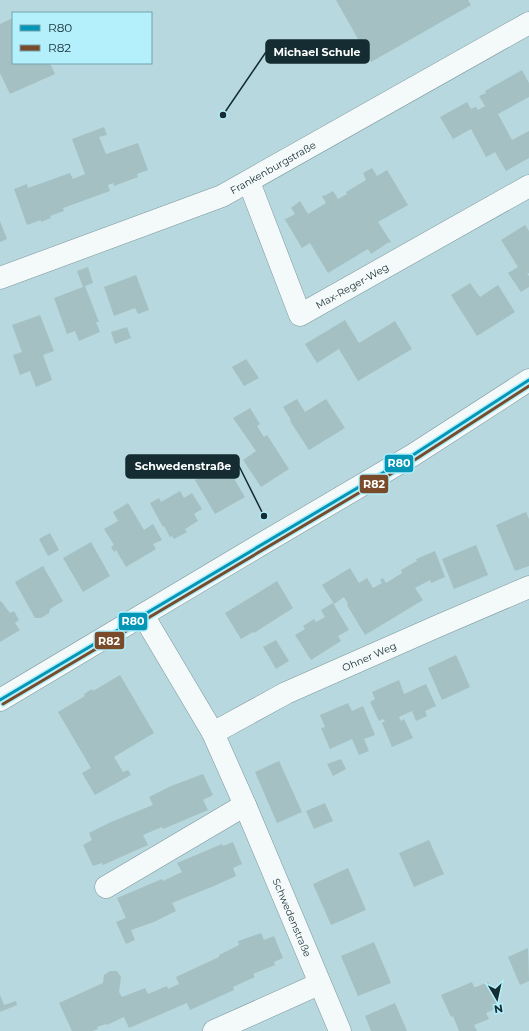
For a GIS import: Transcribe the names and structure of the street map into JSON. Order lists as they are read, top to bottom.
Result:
{
  "streets": {
    "street": [
      "Frankenburgstraße",
      "Max-Reger-Weg",
      "Ohner Weg",
      "Schwedenstraße"
    ]
  },
  "crossings": [
    ["Frankenburgstraße", "Max-Reger-Weg"],
    ["Ohner Weg", "Schwedenstraße"]
  ],
  "places": ["Michael Schule", "Schwedenstraße"],
  "lines": ["transit line R80", "transit line R82"],
  "legend": ["R80", "R82"],
  "north": "bottom"
}
